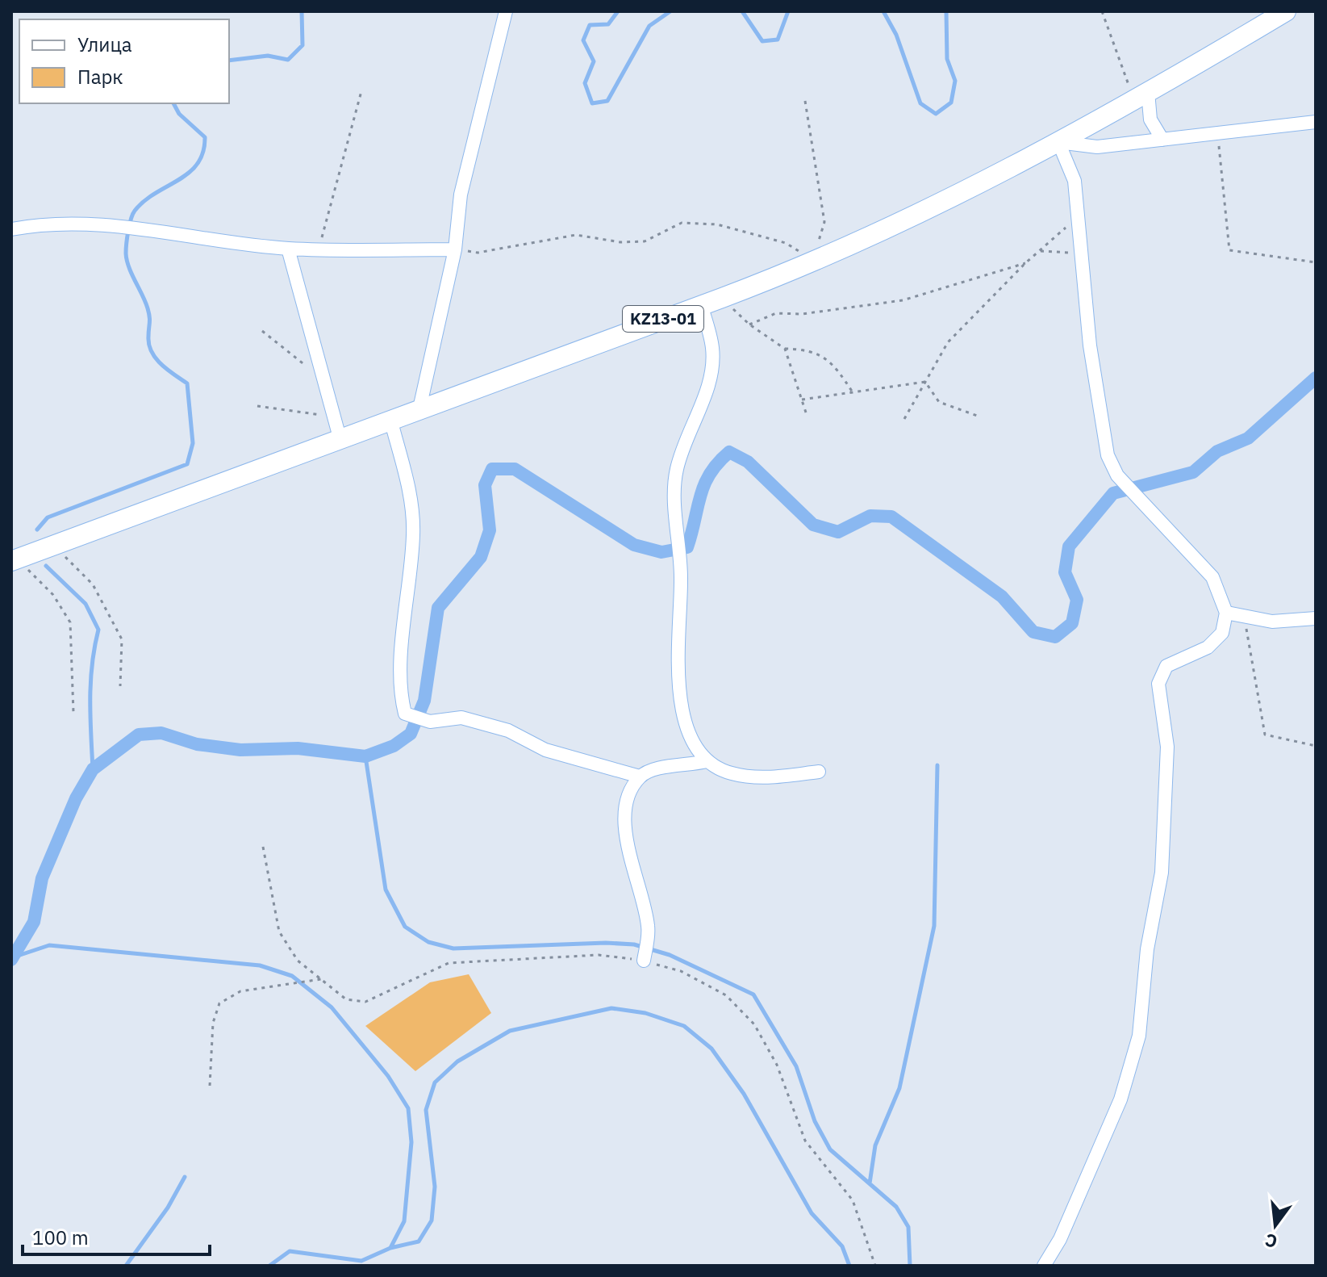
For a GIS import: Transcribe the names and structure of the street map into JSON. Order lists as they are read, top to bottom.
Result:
{
  "streets": {
    "highway": ["KZ13-01"]
  },
  "legend": ["Улица", "Парк"],
  "scale_bar": "100 m",
  "north": "bottom"
}
